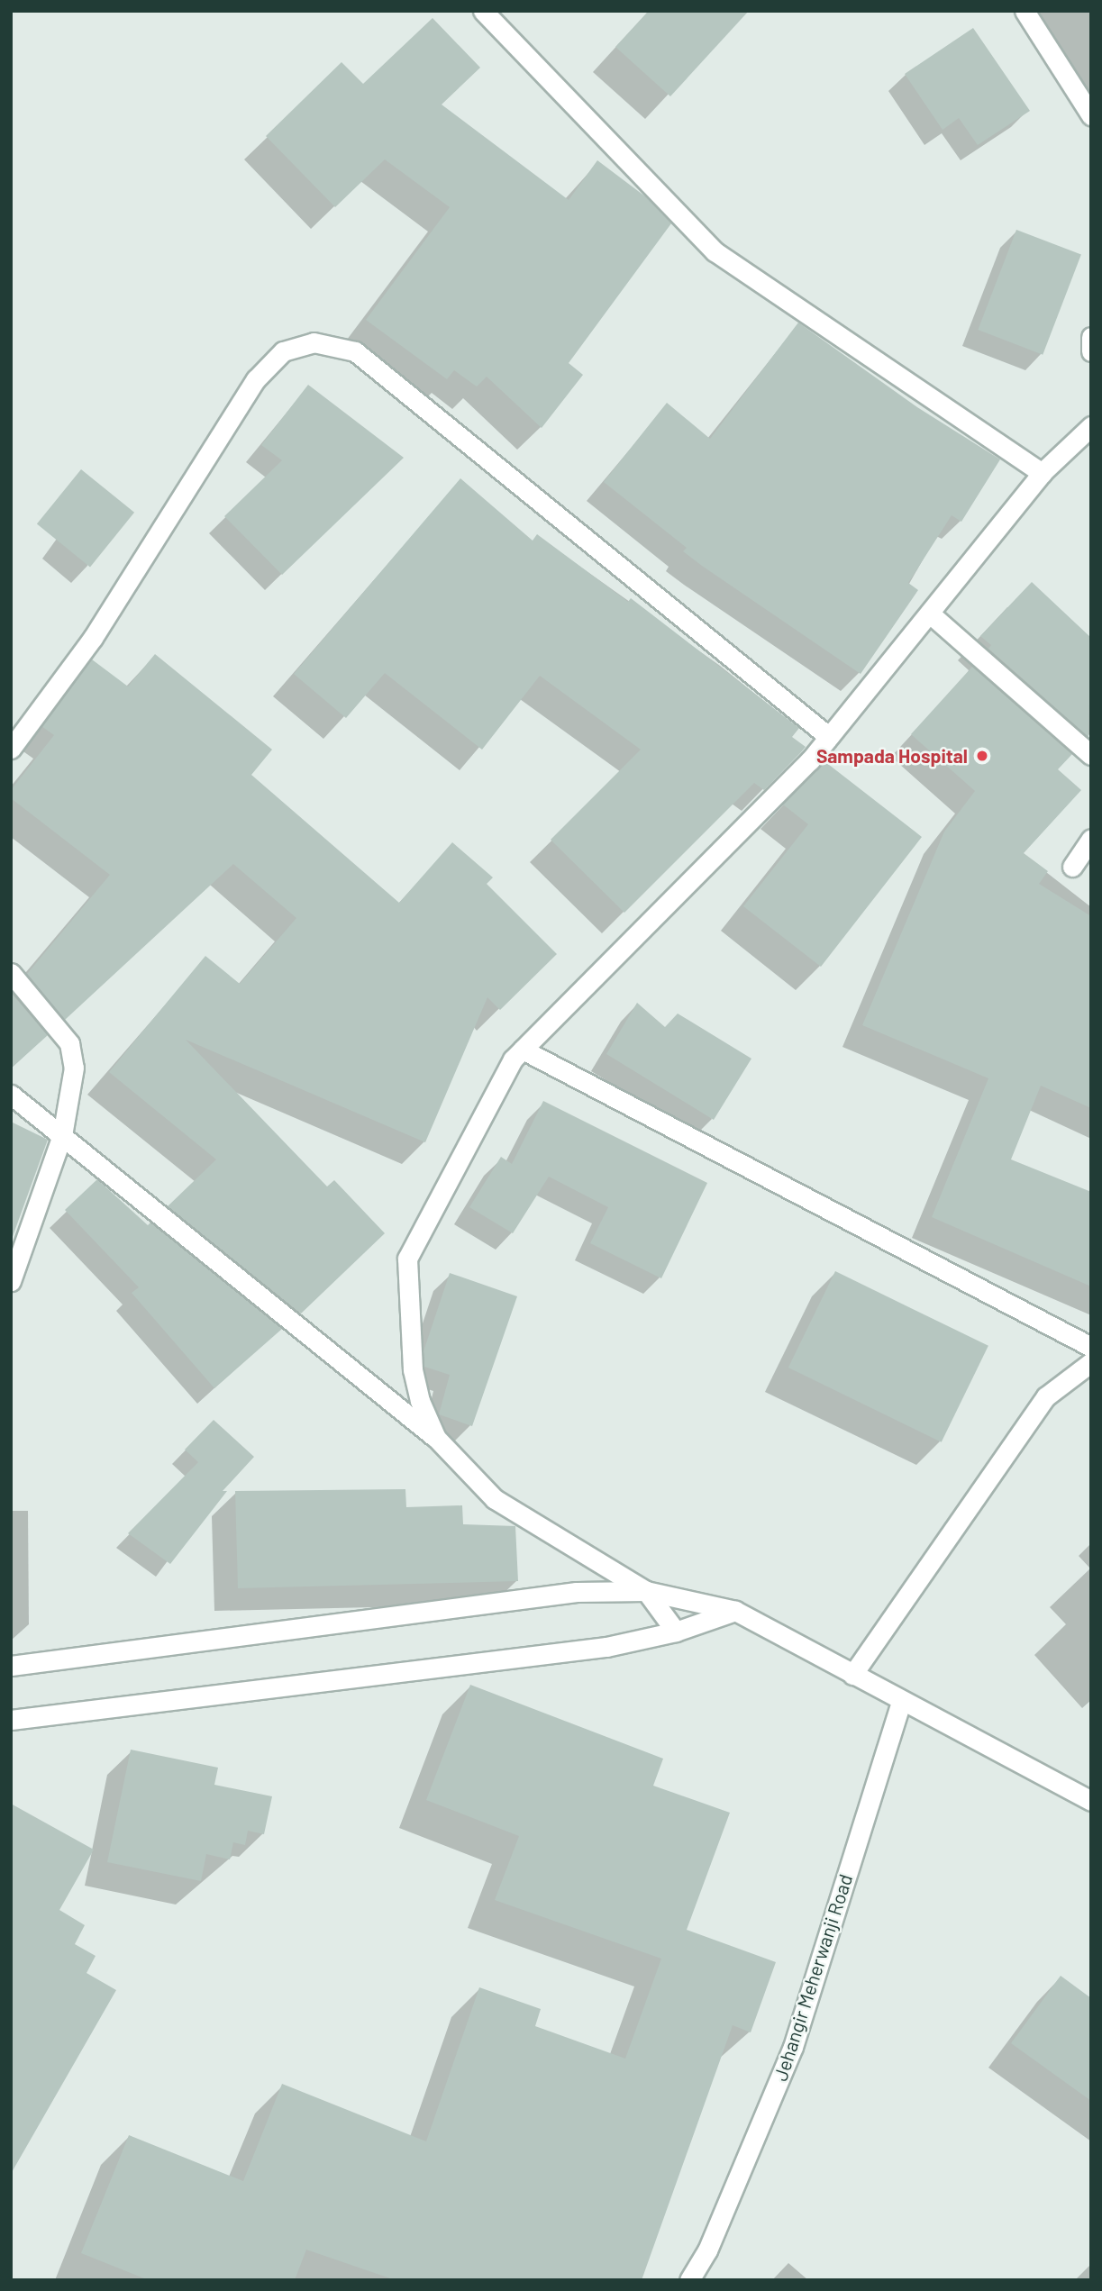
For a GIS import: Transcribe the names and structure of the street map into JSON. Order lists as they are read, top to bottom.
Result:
{
  "streets": {
    "street": ["Jehangir Meherwanji Road"]
  },
  "places": ["Sampada Hospital"]
}
